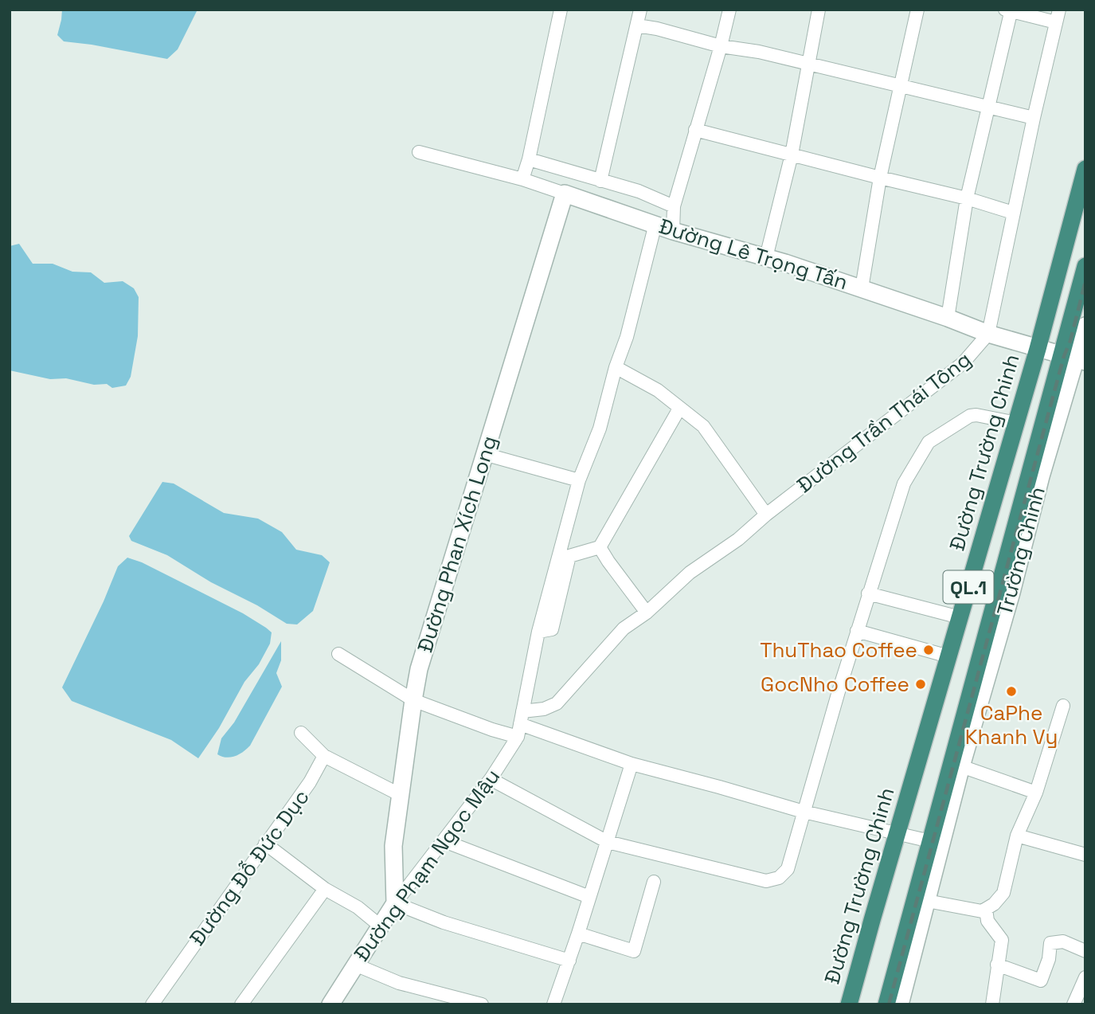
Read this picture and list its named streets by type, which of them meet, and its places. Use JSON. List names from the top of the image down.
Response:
{
  "streets": {
    "highway": ["Đường Trường Chinh", "QL.1"],
    "street": [
      "Đường Lê Trọng Tấn",
      "Đường Trần Thái Tông",
      "Đường Phan Xích Long",
      "Trường Chinh",
      "Đường Phạm Ngọc Mậu",
      "Đường Đỗ Đức Dục"
    ]
  },
  "crossings": [
    ["Đường Lê Trọng Tấn", "Đường Trần Thái Tông"],
    ["Đường Lê Trọng Tấn", "Đường Trường Chinh"],
    ["Đường Lê Trọng Tấn", "Đường Phan Xích Long"],
    ["Đường Lê Trọng Tấn", "Trường Chinh"],
    ["Đường Lê Trọng Tấn", "QL.1"],
    ["Đường Trần Thái Tông", "Đường Phạm Ngọc Mậu"],
    ["Đường Phan Xích Long", "Đường Phạm Ngọc Mậu"],
    ["Trường Chinh", "QL.1"]
  ],
  "places": ["ThuThao Coffee", "GocNho Coffee", "CaPhe Khanh Vy"]
}
